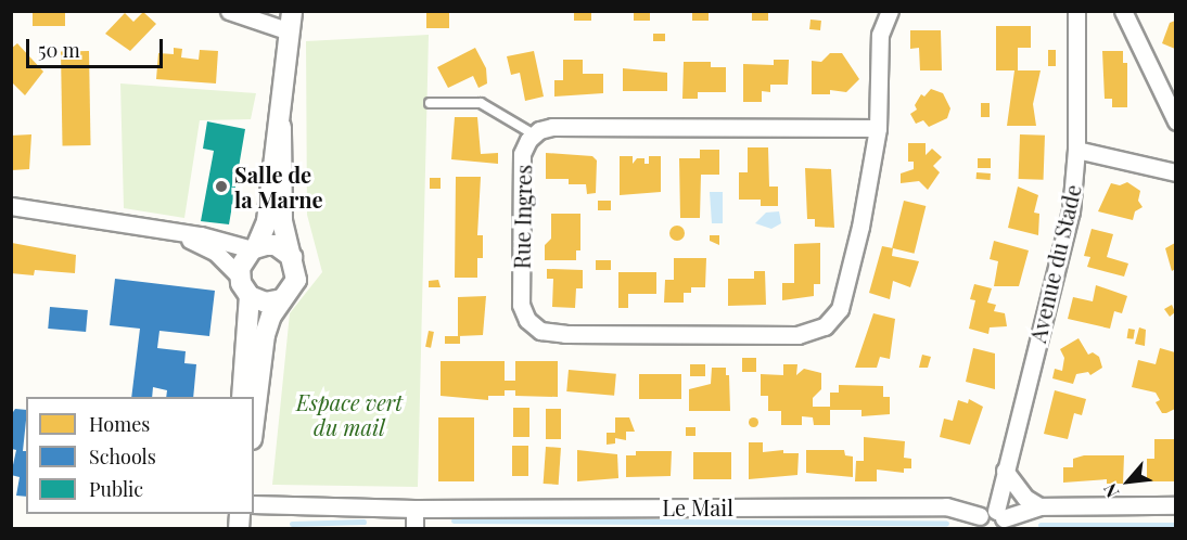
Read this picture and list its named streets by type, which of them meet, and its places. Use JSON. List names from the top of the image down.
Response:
{
  "streets": {
    "street": ["Rue Ingres", "Avenue du Stade", "Le Mail"]
  },
  "parks": ["Espace vert du mail"],
  "places": ["Salle de la Marne"],
  "legend": ["Homes", "Schools", "Public"],
  "scale_bar": "50 m",
  "north": "bottom left"
}
